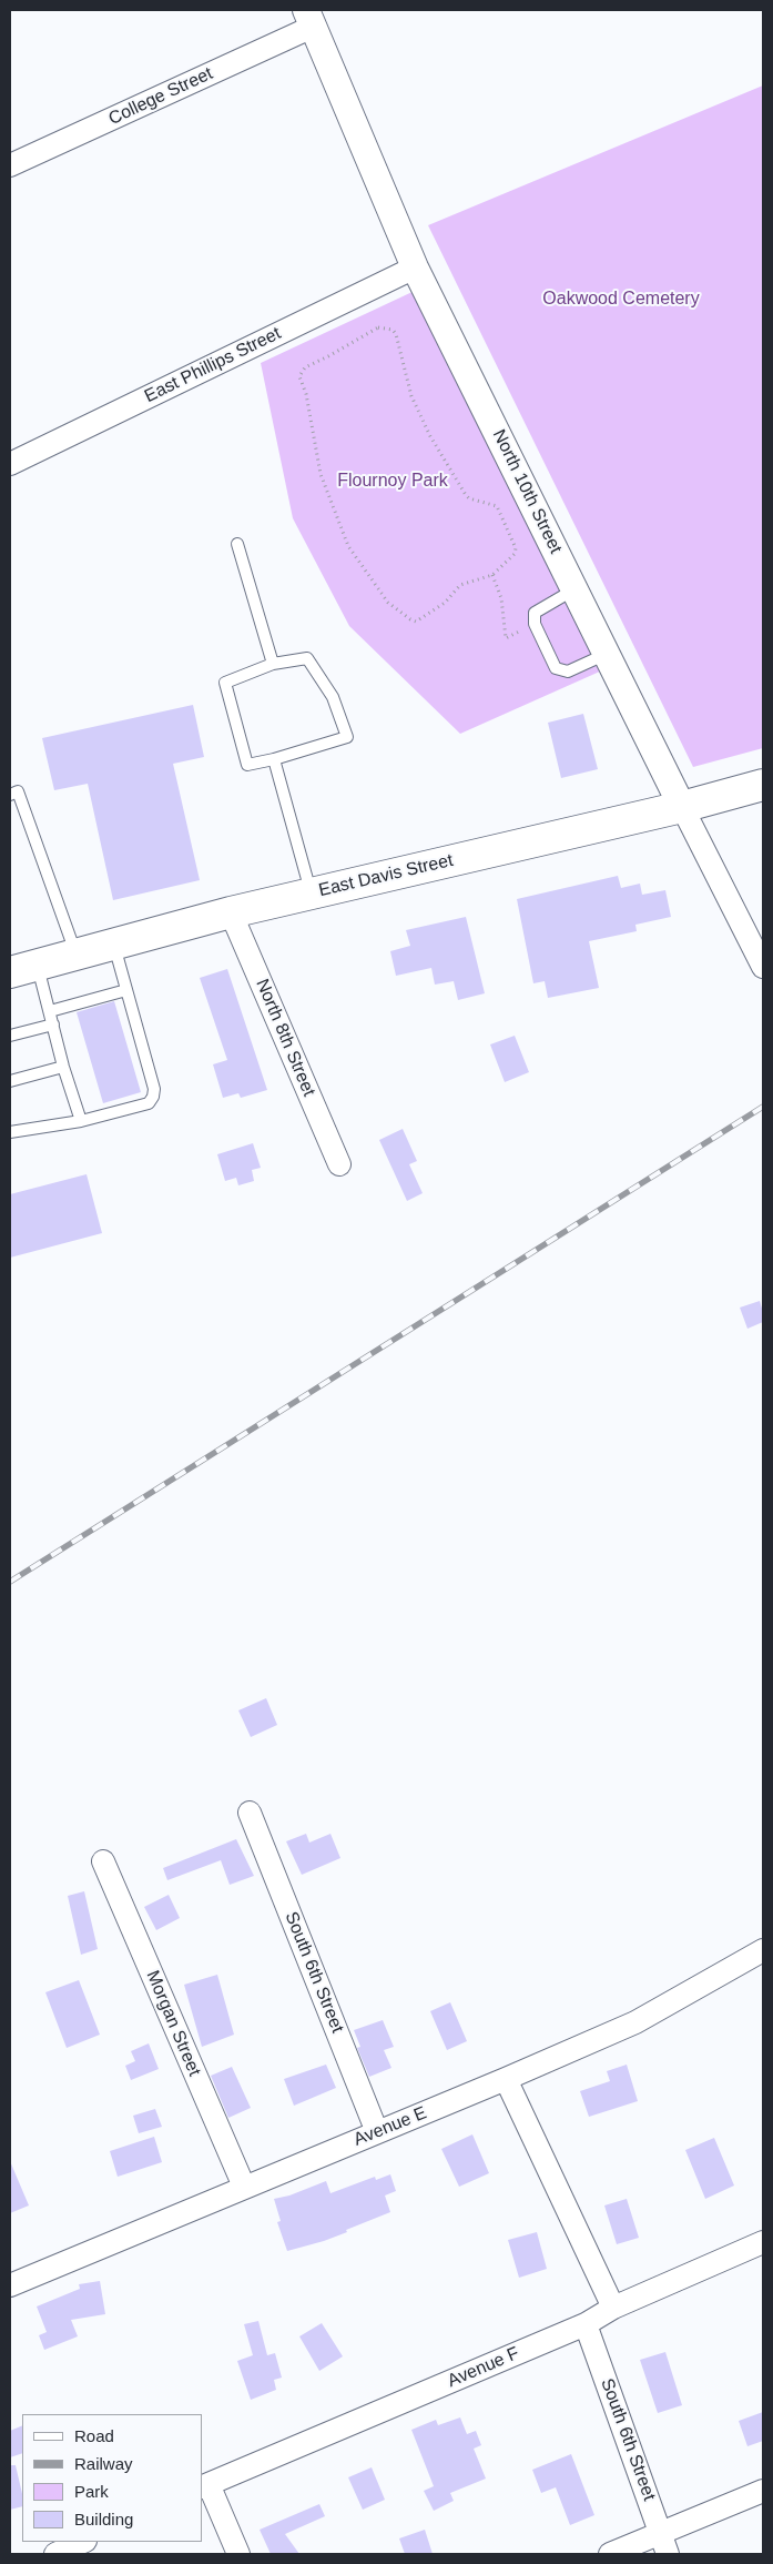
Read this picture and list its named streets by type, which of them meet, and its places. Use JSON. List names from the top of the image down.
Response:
{
  "streets": {
    "main road": ["East Davis Street"],
    "street": [
      "College Street",
      "East Phillips Street",
      "North 10th Street",
      "North 8th Street",
      "South 6th Street",
      "Morgan Street",
      "Avenue E",
      "Avenue F"
    ]
  },
  "crossings": [
    ["College Street", "North 10th Street"],
    ["East Phillips Street", "North 10th Street"],
    ["North 10th Street", "East Davis Street"],
    ["East Davis Street", "North 8th Street"],
    ["South 6th Street", "Avenue E"],
    ["South 6th Street", "Avenue F"],
    ["Morgan Street", "Avenue E"]
  ],
  "parks": ["Oakwood Cemetery", "Flournoy Park"],
  "legend": [
    "Road",
    "Railway",
    "Park",
    "Building"
  ]
}
